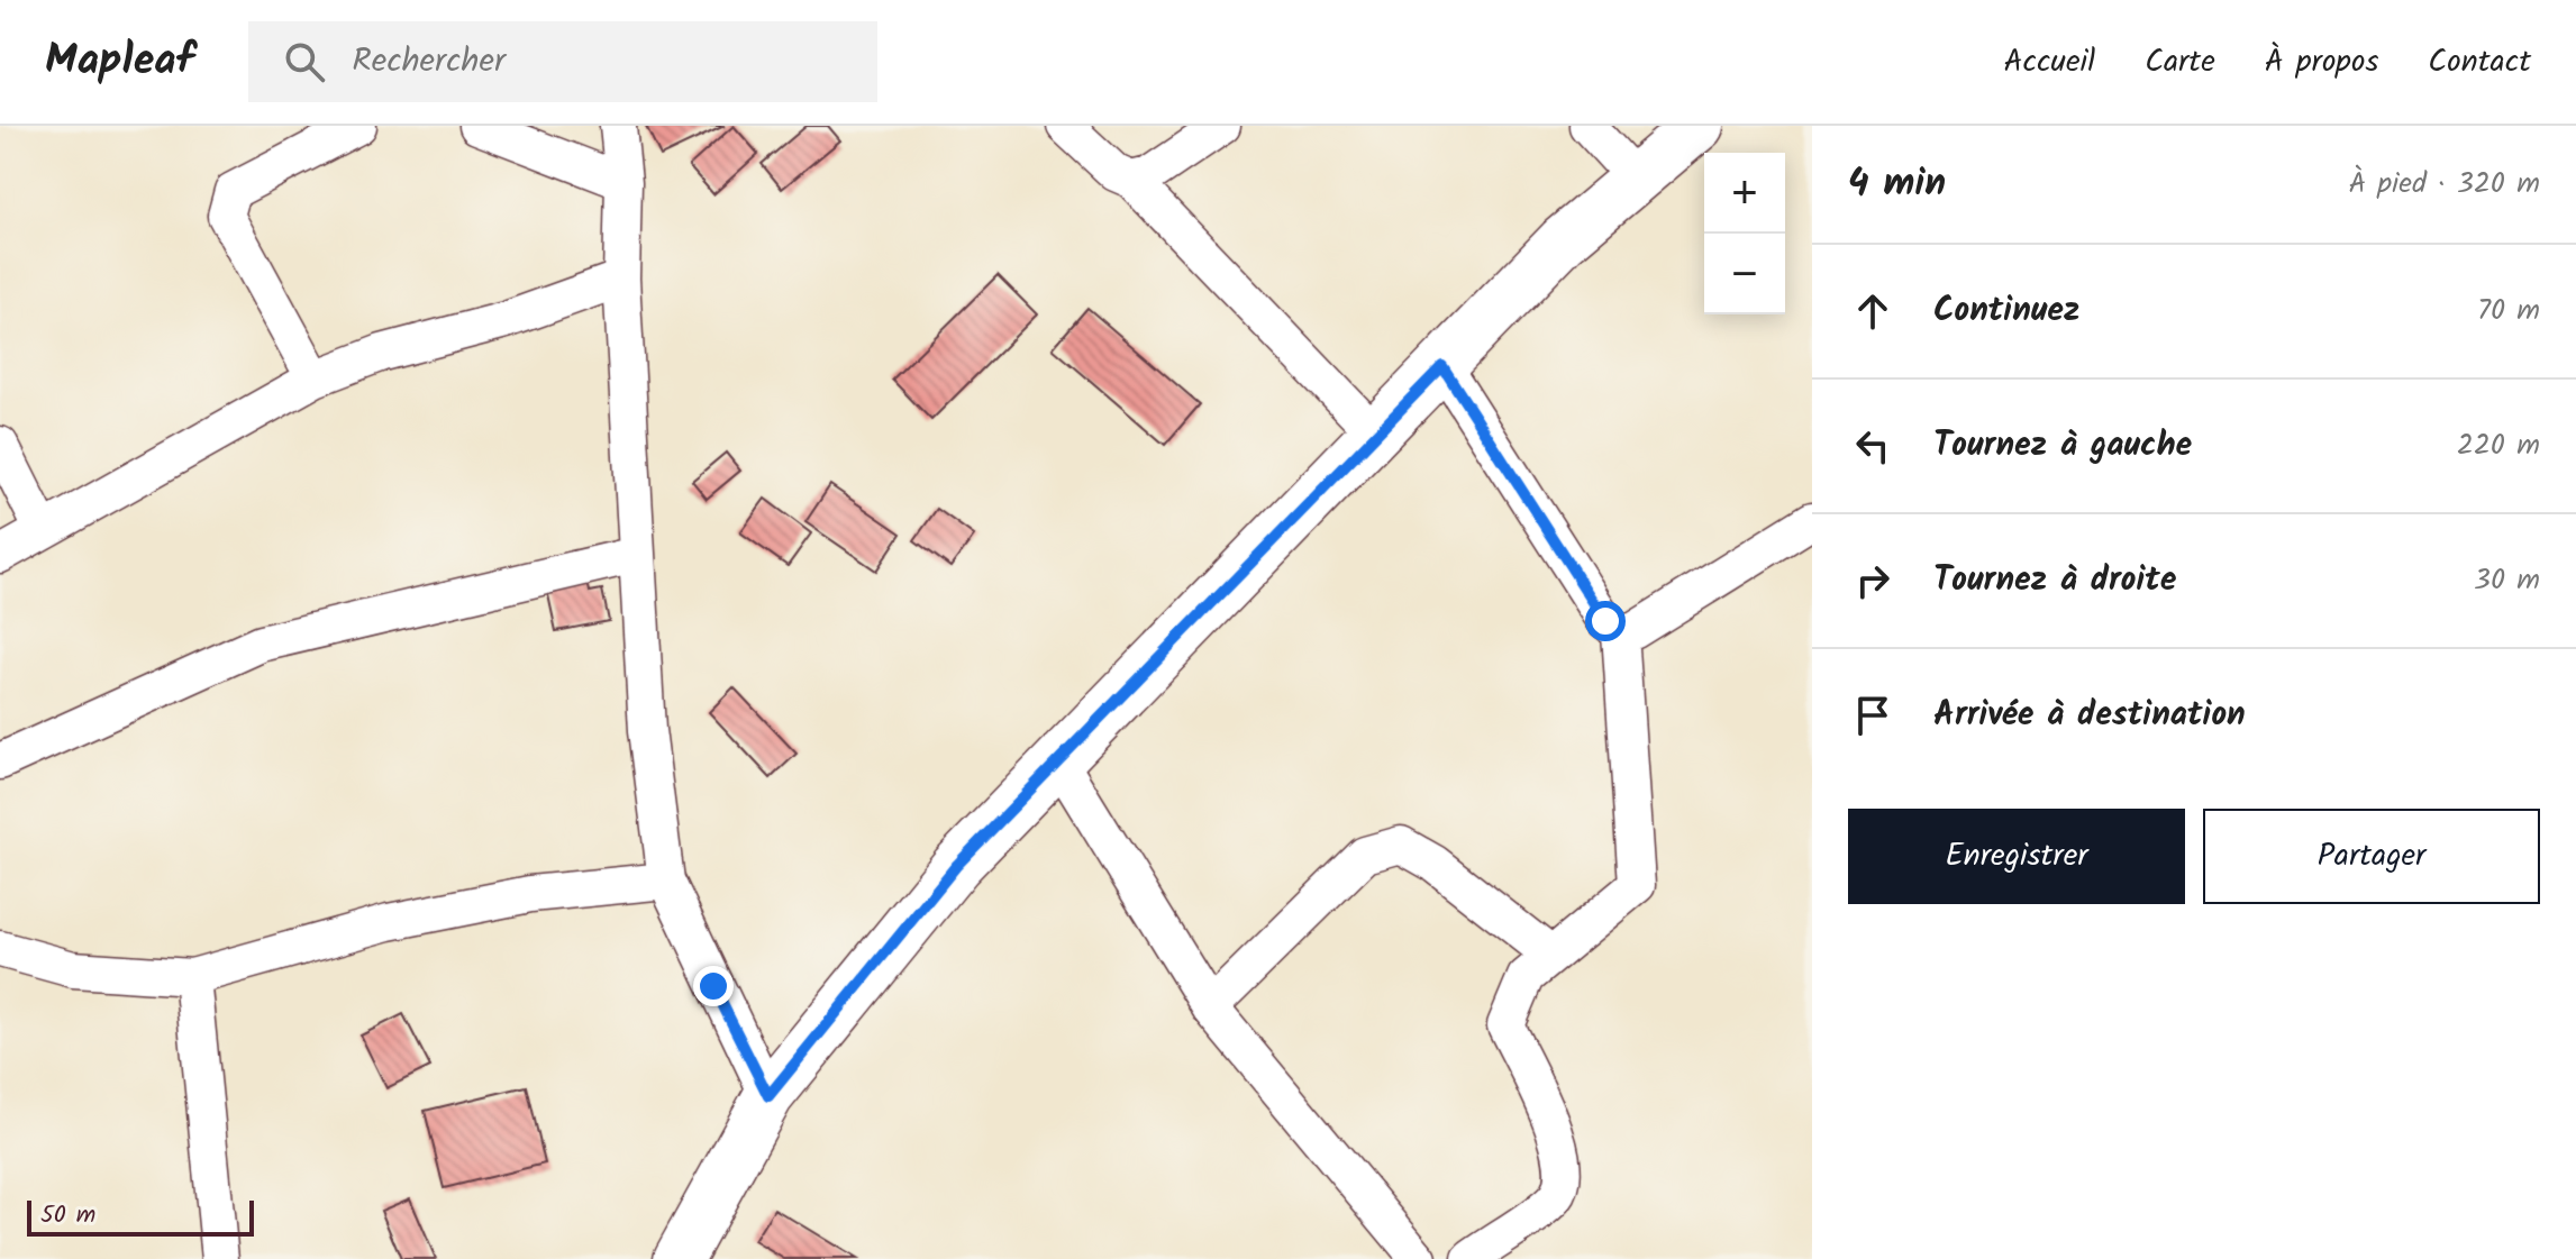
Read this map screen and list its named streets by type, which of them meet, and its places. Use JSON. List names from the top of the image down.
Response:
{
  "scale_bar": "50 m",
  "page": {
    "header": "Mapleaf",
    "search": "Rechercher",
    "nav": [
      "Accueil",
      "Carte",
      "À propos",
      "Contact"
    ],
    "heading": ["4 min", "À pied · 320 m"],
    "map_buttons": ["+", "−"],
    "list": [
      ["Continuez", "70 m"],
      ["Tournez à gauche", "220 m"],
      ["Tournez à droite", "30 m"],
      "Arrivée à destination"
    ],
    "buttons": ["Enregistrer", "Partager"],
    "scale": "50 m"
  }
}
